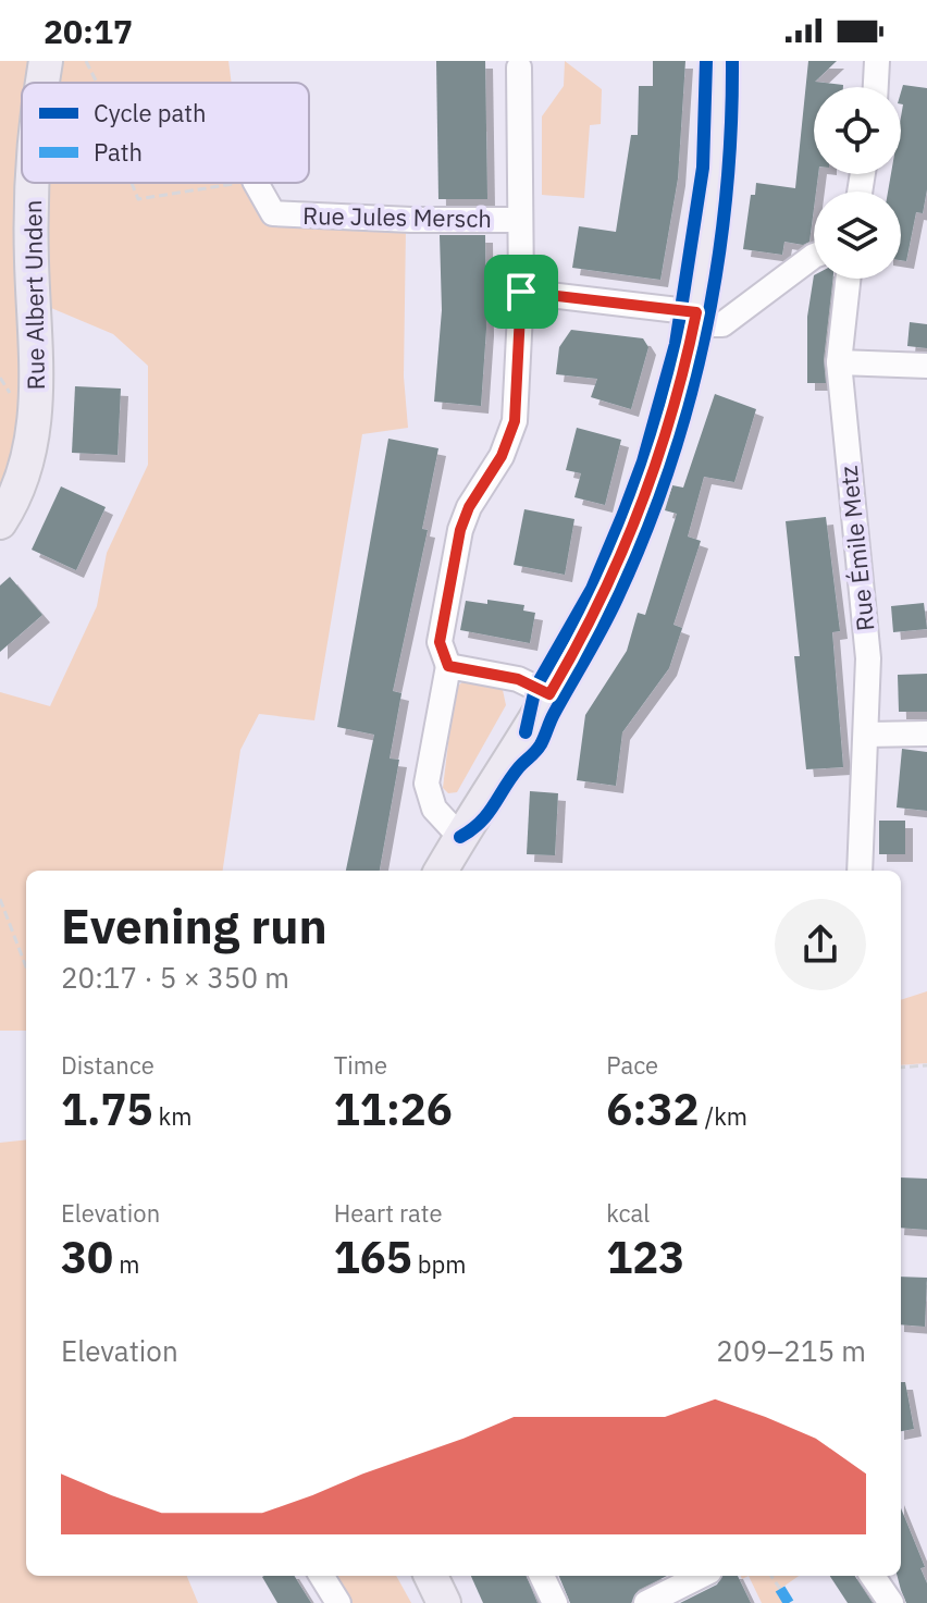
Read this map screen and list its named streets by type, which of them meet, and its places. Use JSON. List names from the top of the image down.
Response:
{
  "streets": {
    "main road": ["Rue Albert Unden"],
    "street": ["Rue Jules Mersch", "Rue Émile Metz"]
  },
  "legend": ["Cycle path", "Path"],
  "page": {
    "status": "20:17",
    "heading": ["Evening run", "20:17 · 5 × 350 m"],
    "stats": [
      ["Distance", "1.75 km"],
      ["Time", "11:26"],
      ["Pace", "6:32 /km"],
      ["Elevation", "30 m"],
      ["Heart rate", "165 bpm"],
      ["kcal", "123"]
    ],
    "chart": ["Elevation", "209–215 m"]
  }
}
